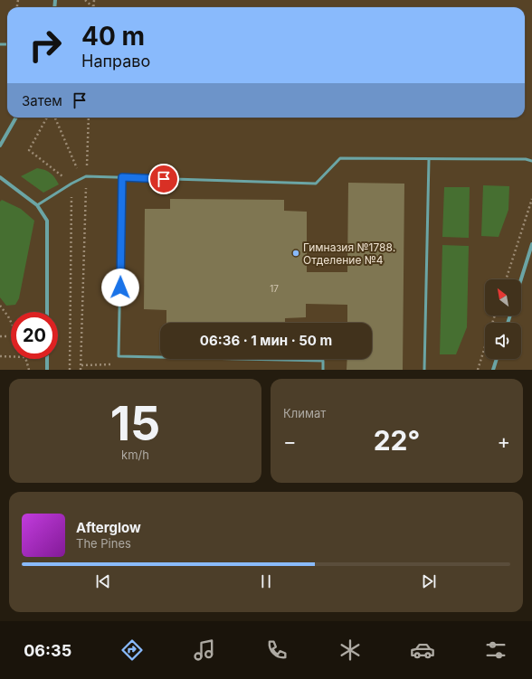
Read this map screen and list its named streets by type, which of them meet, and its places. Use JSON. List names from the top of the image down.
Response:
{
  "places": ["Гимназия №1788. Отделение №4"],
  "house_numbers": ["17"],
  "north": "top left",
  "page": {
    "turn": ["40 m", "Направо"],
    "then": "Затем",
    "limit": "20",
    "trip": "06:36 · 1 мин · 50 m",
    "tile": [
      ["15", "km/h"],
      "Климат"
    ],
    "heat": ["−", "22°", "+"],
    "song": ["Afterglow", "The Pines"],
    "tabs": "06:35"
  }
}
